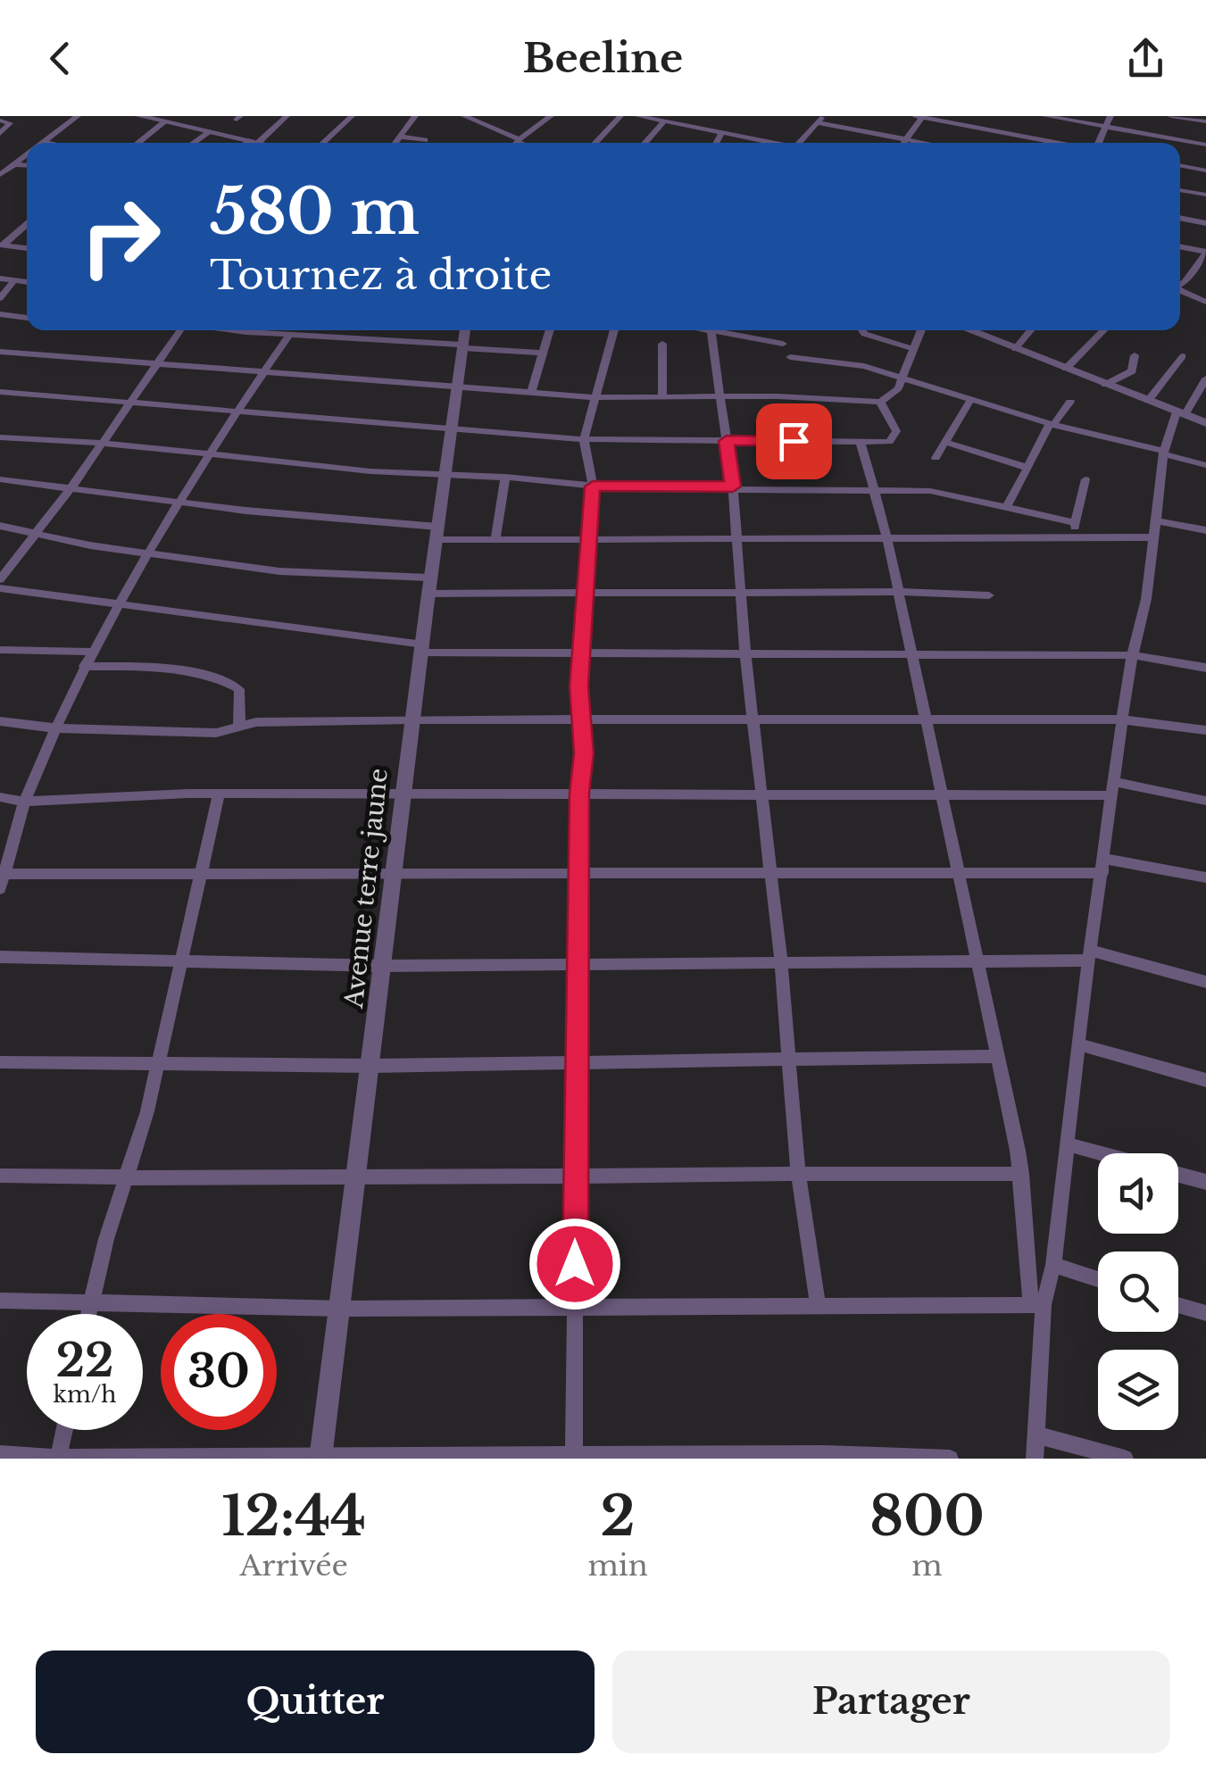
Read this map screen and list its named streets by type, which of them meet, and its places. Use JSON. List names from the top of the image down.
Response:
{
  "streets": {
    "street": ["Avenue terre jaune"]
  },
  "page": {
    "header": "Beeline",
    "turn": ["580 m", "Tournez à droite"],
    "speed": "22 km/h",
    "limit": "30",
    "eta": [
      "12:44",
      "Arrivée",
      "2",
      "min",
      "800",
      "m"
    ],
    "buttons": ["Quitter", "Partager"]
  }
}
